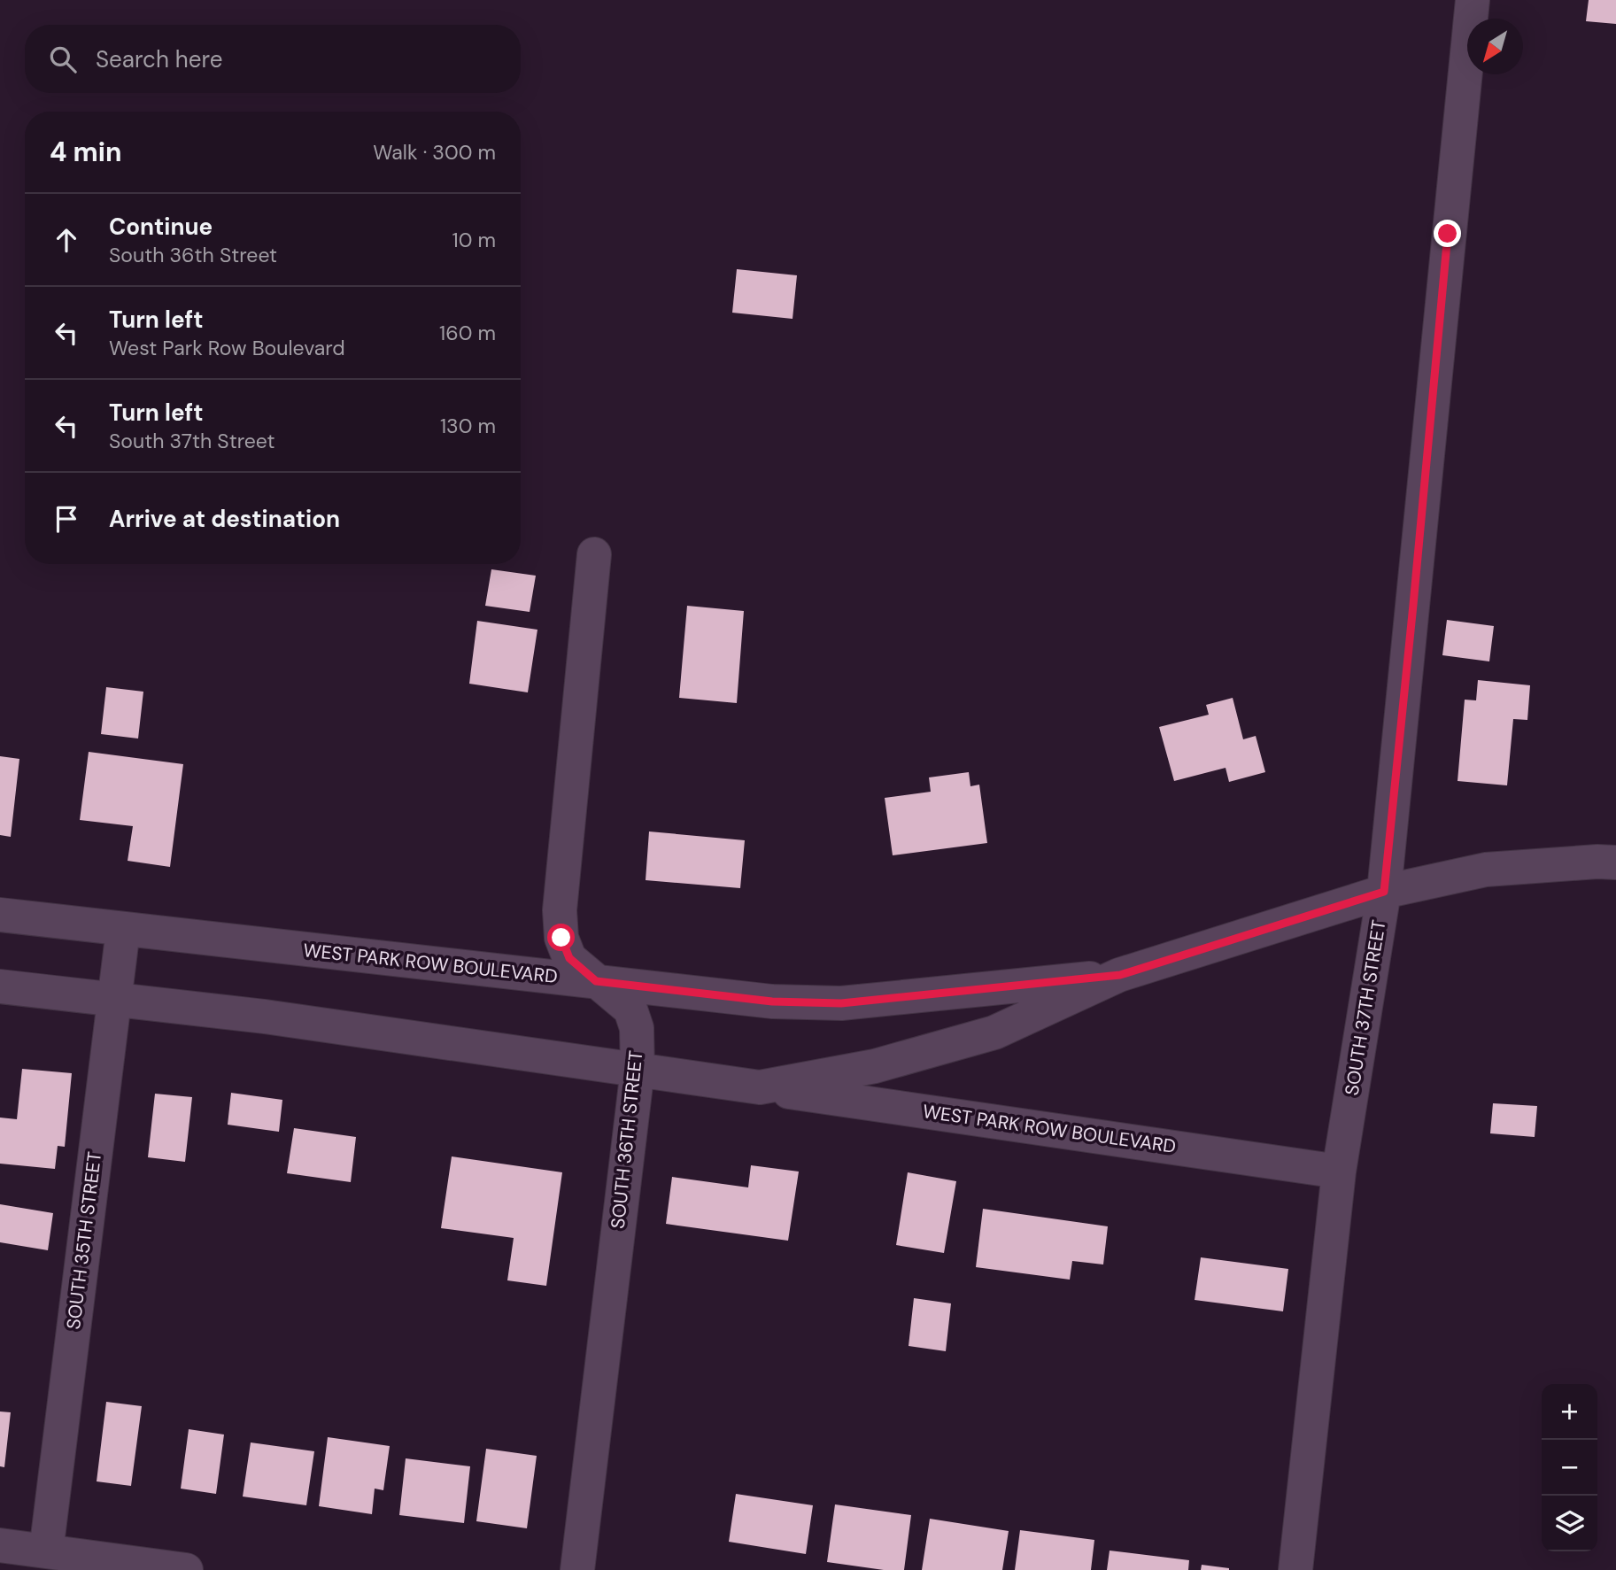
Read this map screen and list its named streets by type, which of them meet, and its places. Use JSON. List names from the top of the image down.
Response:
{
  "streets": {
    "street": [
      "WEST PARK ROW BOULEVARD",
      "SOUTH 37TH STREET",
      "SOUTH 36TH STREET",
      "SOUTH 35TH STREET"
    ]
  },
  "crossings": [
    ["WEST PARK ROW BOULEVARD", "SOUTH 37TH STREET"],
    ["WEST PARK ROW BOULEVARD", "SOUTH 36TH STREET"],
    ["WEST PARK ROW BOULEVARD", "SOUTH 35TH STREET"]
  ],
  "north": "bottom left",
  "page": {
    "search": "Search here",
    "heading": ["4 min", "Walk · 300 m"],
    "list": [
      ["Continue", "South 36th Street", "10 m"],
      ["Turn left", "West Park Row Boulevard", "160 m"],
      ["Turn left", "South 37th Street", "130 m"],
      "Arrive at destination"
    ],
    "map_buttons": ["+", "−"]
  }
}
